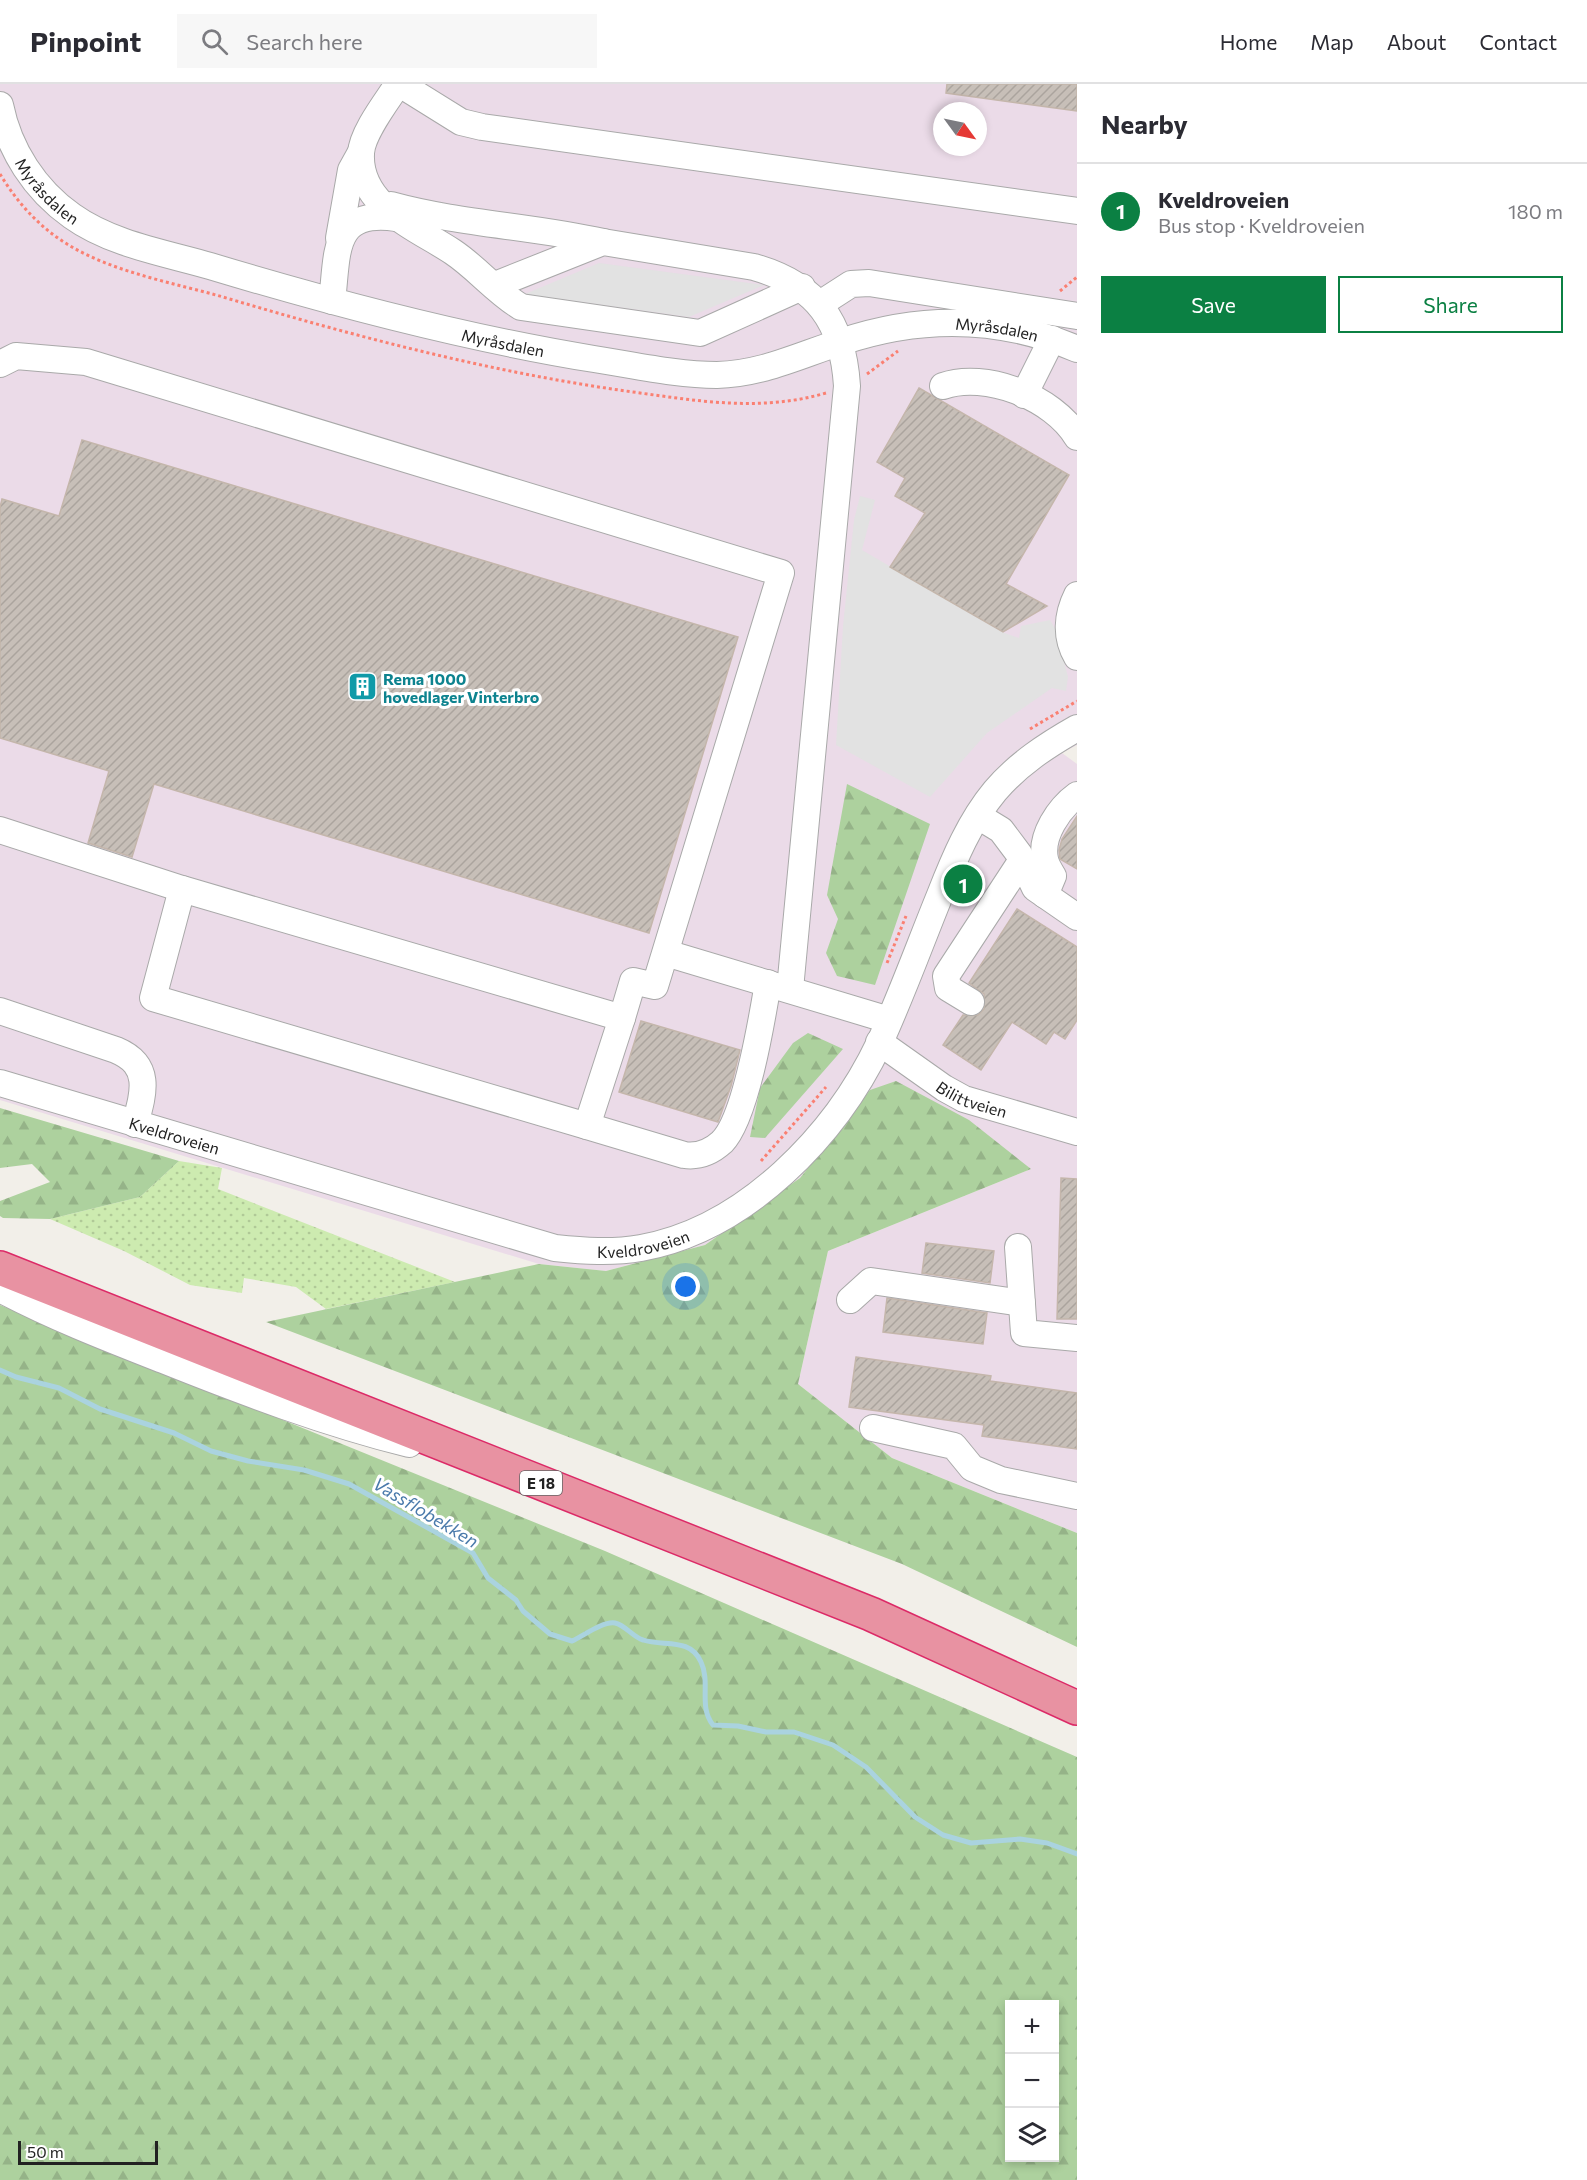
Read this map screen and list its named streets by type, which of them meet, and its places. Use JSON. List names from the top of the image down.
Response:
{
  "streets": {
    "highway": ["E 18"],
    "street": ["Myråsdalen", "Bilittveien", "Kveldroveien"]
  },
  "crossings": [
    ["Bilittveien", "Kveldroveien"]
  ],
  "water": ["Vassflobekken"],
  "places": {
    "building": ["Rema 1000 hovedlager Vinterbro"]
  },
  "scale_bar": "50 m",
  "north": "bottom right",
  "page": {
    "header": "Pinpoint",
    "search": "Search here",
    "nav": [
      "Home",
      "Map",
      "About",
      "Contact"
    ],
    "heading": "Nearby",
    "list": [
      {
        "mark": "1",
        "name": "Kveldroveien",
        "note": "Bus stop · Kveldroveien",
        "value": "180 m"
      }
    ],
    "buttons": ["Save", "Share"],
    "pins": "1",
    "map_buttons": ["+", "−"],
    "scale": "50 m"
  }
}
